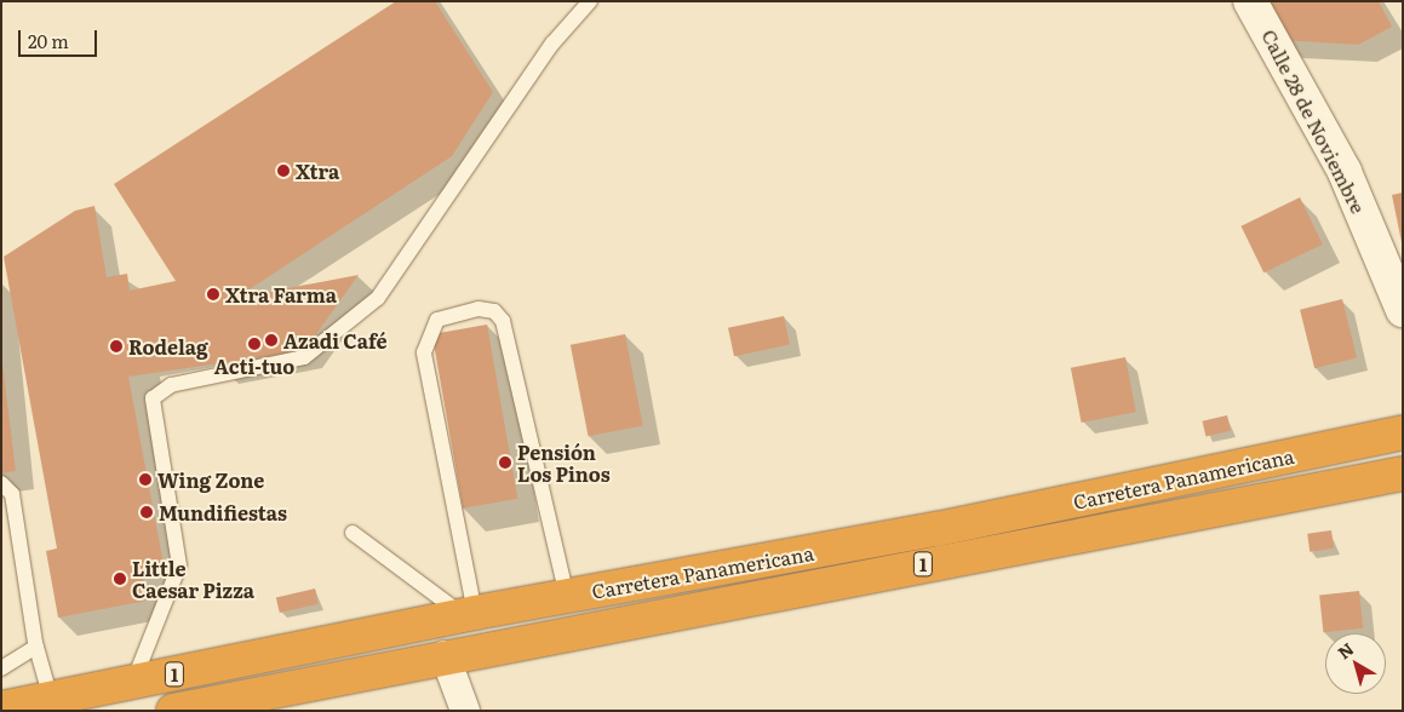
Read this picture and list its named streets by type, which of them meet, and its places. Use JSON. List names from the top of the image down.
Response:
{
  "streets": {
    "highway": ["Carretera Panamericana", "1"],
    "street": ["Calle 28 de Noviembre"]
  },
  "places": [
    "Xtra",
    "Xtra Farma",
    "Azadi Café",
    "Acti-tuo",
    "Rodelag",
    "Pensión Los Pinos",
    "Wing Zone",
    "Mundifiestas",
    "Little Caesar Pizza"
  ],
  "scale_bar": "20 m",
  "north": "top left"
}
